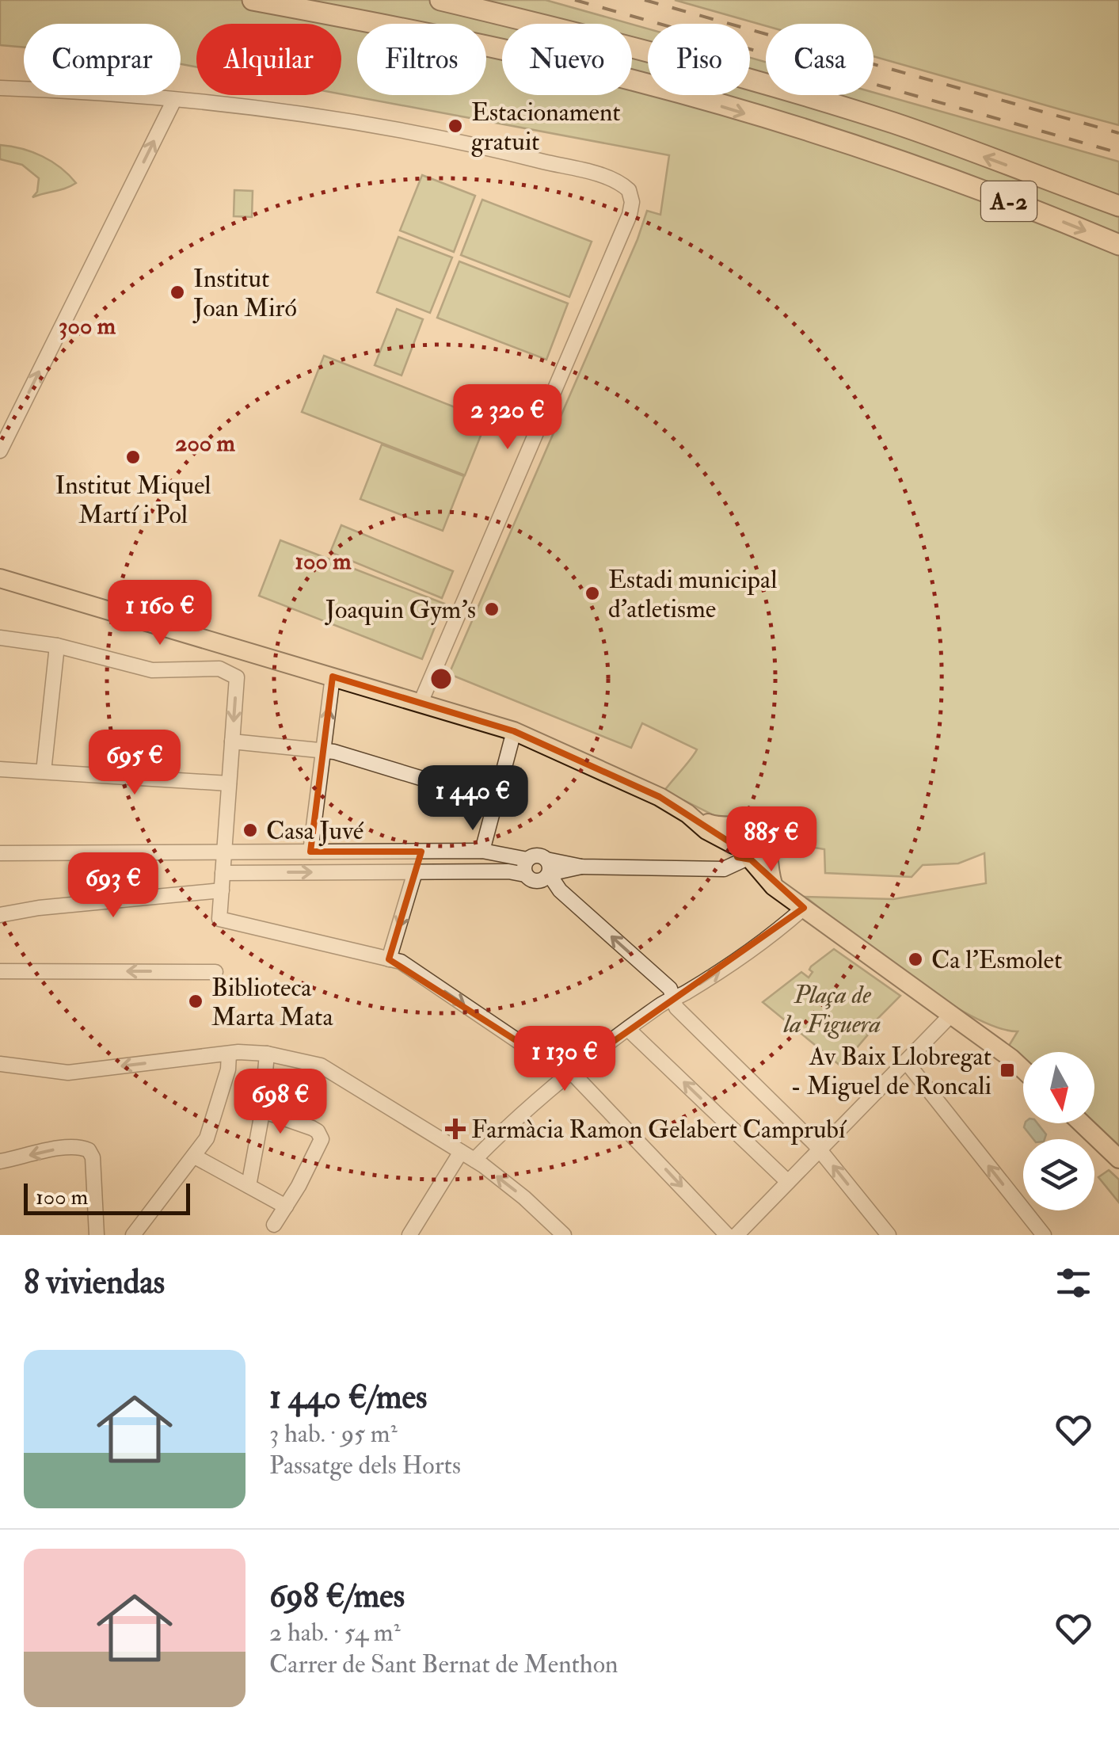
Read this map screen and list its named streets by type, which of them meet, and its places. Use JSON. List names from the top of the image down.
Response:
{
  "streets": {
    "highway": ["A-2"]
  },
  "parks": ["Plaça de la Figuera"],
  "places": {
    "other": [
      "Estacionament gratuit",
      "Institut Joan Miró",
      "Institut Miquel Martí i Pol",
      "Estadi municipal d'atletisme",
      "Joaquin Gym's",
      "Casa Juvé",
      "Ca l'Esmolet",
      "Biblioteca Marta Mata"
    ],
    "transit": ["Av Baix Llobregat - Miguel de Roncali"],
    "health": ["Farmàcia Ramon Gelabert Camprubí"]
  },
  "scale_bar": "100 m",
  "north": "bottom",
  "page": {
    "chip": [
      "Comprar",
      "Alquilar",
      "Filtros",
      "Nuevo",
      "Piso",
      "Casa"
    ],
    "price": [
      "2 320 €",
      "1 160 €",
      "695 €",
      "1 440 €",
      "885 €",
      "693 €",
      "1 130 €",
      "698 €"
    ],
    "scale": "100 m",
    "heading": "8 viviendas",
    "list": [
      {
        "name": "1 440 €/mes",
        "note": "3 hab. · 95 m² · Passatge dels Horts"
      },
      {
        "name": "698 €/mes",
        "note": "2 hab. · 54 m² · Carrer de Sant Bernat de Menthon"
      }
    ]
  },
  "rings": ["300 m", "200 m", "100 m"]
}
